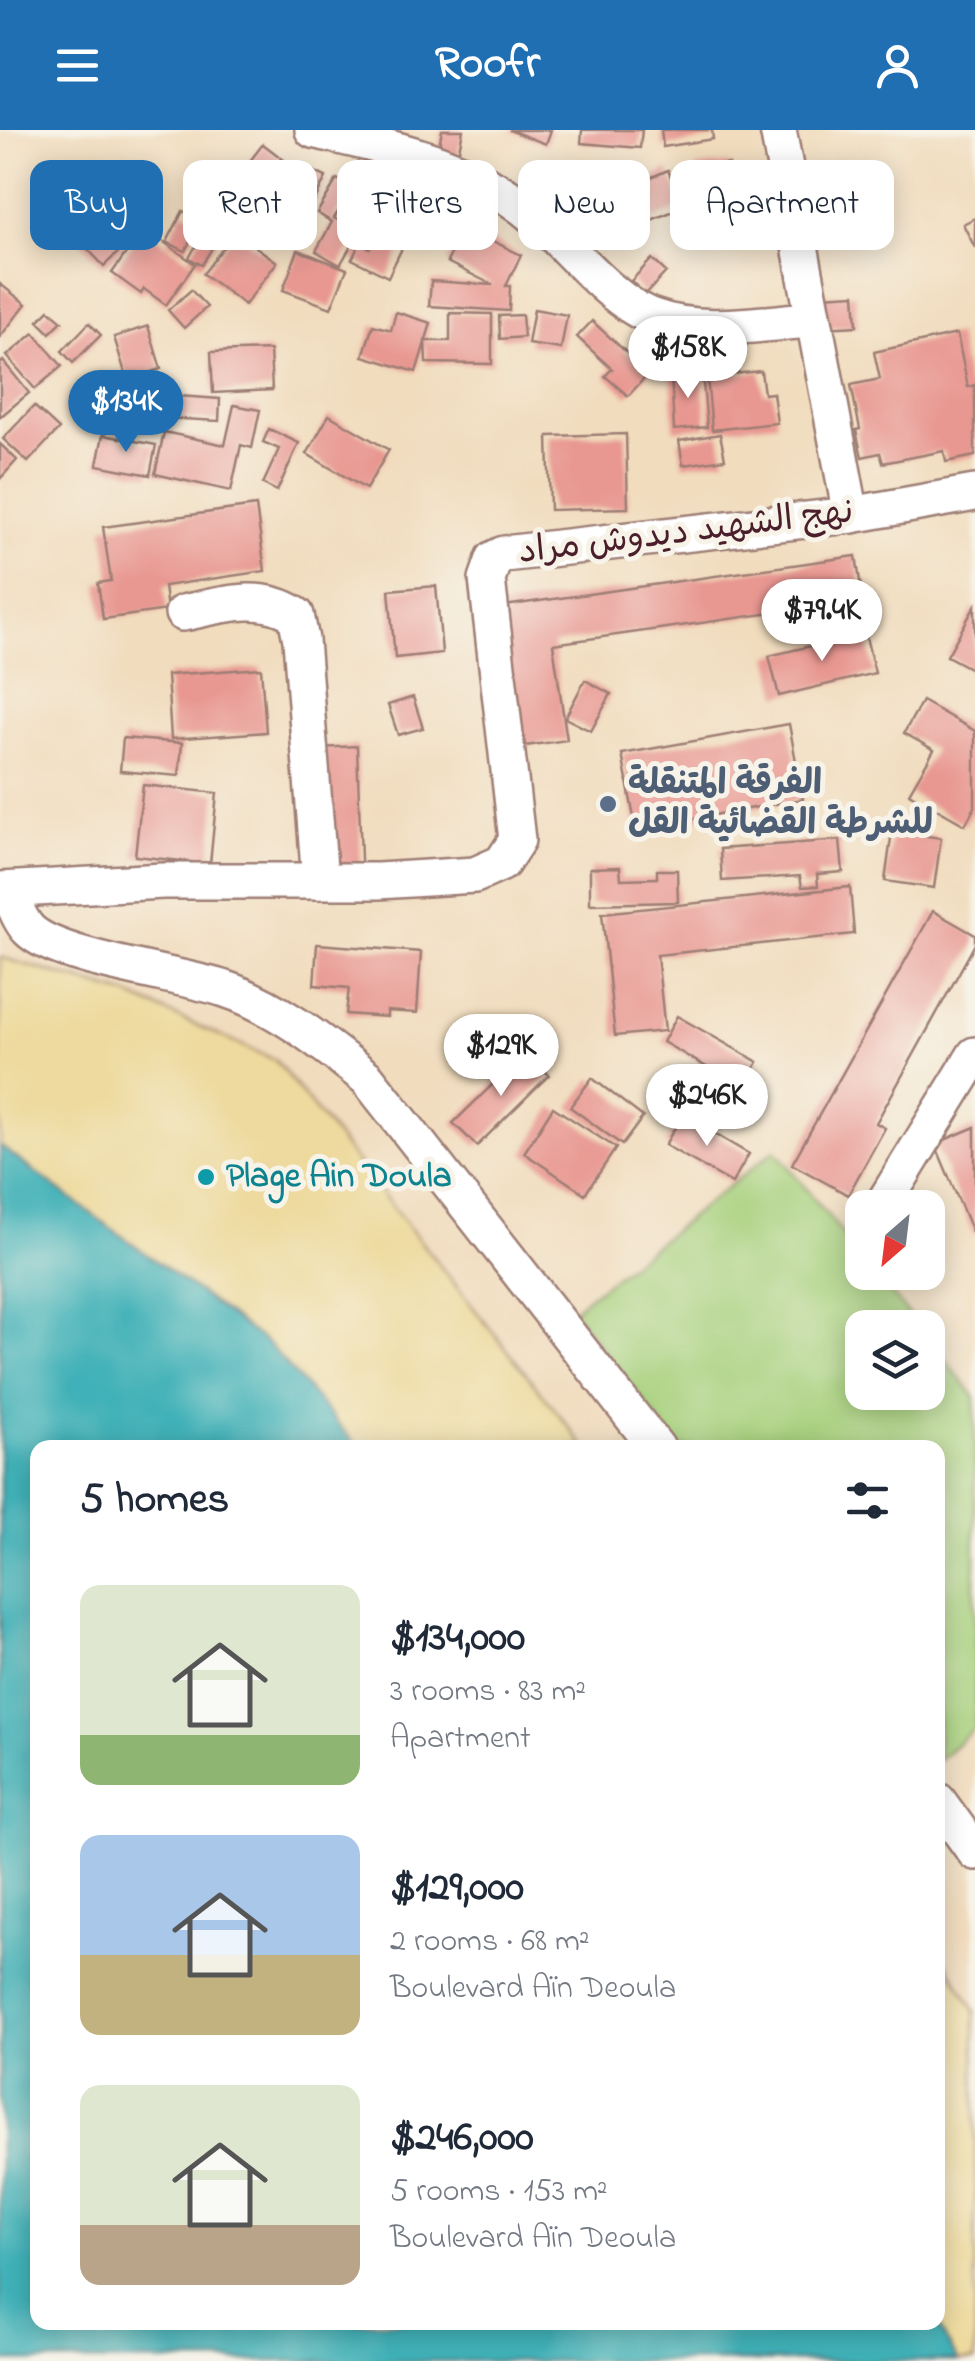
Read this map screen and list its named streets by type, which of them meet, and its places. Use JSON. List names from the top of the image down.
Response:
{
  "streets": {
    "street": ["نهج الشهيد ديدوش مراد"]
  },
  "places": ["الفرقة المتنقلة للشرطة القضائية القل", "Plage Ain Doula"],
  "north": "bottom left",
  "page": {
    "header": "Roofr",
    "chip": [
      "Buy",
      "Rent",
      "Filters",
      "New",
      "Apartment"
    ],
    "price": [
      "$158K",
      "$134K",
      "$79.4K",
      "$129K",
      "$246K"
    ],
    "heading": "5 homes",
    "list": [
      {
        "name": "$134,000",
        "note": "3 rooms · 83 m² · Apartment"
      },
      {
        "name": "$129,000",
        "note": "2 rooms · 68 m² · Boulevard Aïn Deoula"
      },
      {
        "name": "$246,000",
        "note": "5 rooms · 153 m² · Boulevard Aïn Deoula"
      }
    ]
  }
}
